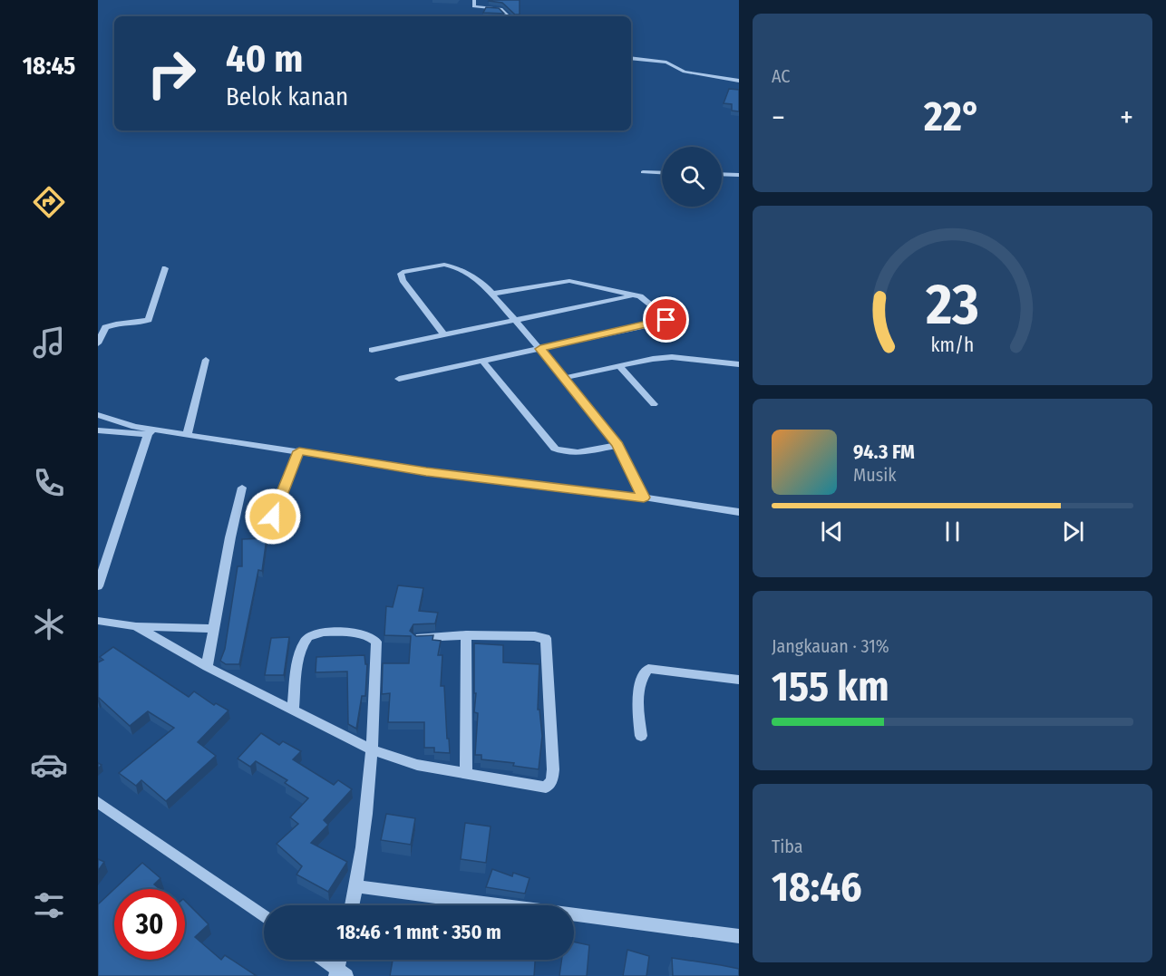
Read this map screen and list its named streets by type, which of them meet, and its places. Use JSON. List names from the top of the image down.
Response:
{
  "page": {
    "tabs": "18:45",
    "tile": [
      "AC",
      ["Jangkauan · 31%", "155 km"],
      ["Tiba", "18:46"]
    ],
    "turn": ["40 m", "Belok kanan"],
    "heat": ["−", "22°", "+"],
    "song": ["94.3 FM", "Musik"],
    "limit": "30",
    "trip": "18:46 · 1 mnt · 350 m",
    "gauge": ["23", "km/h"]
  }
}
